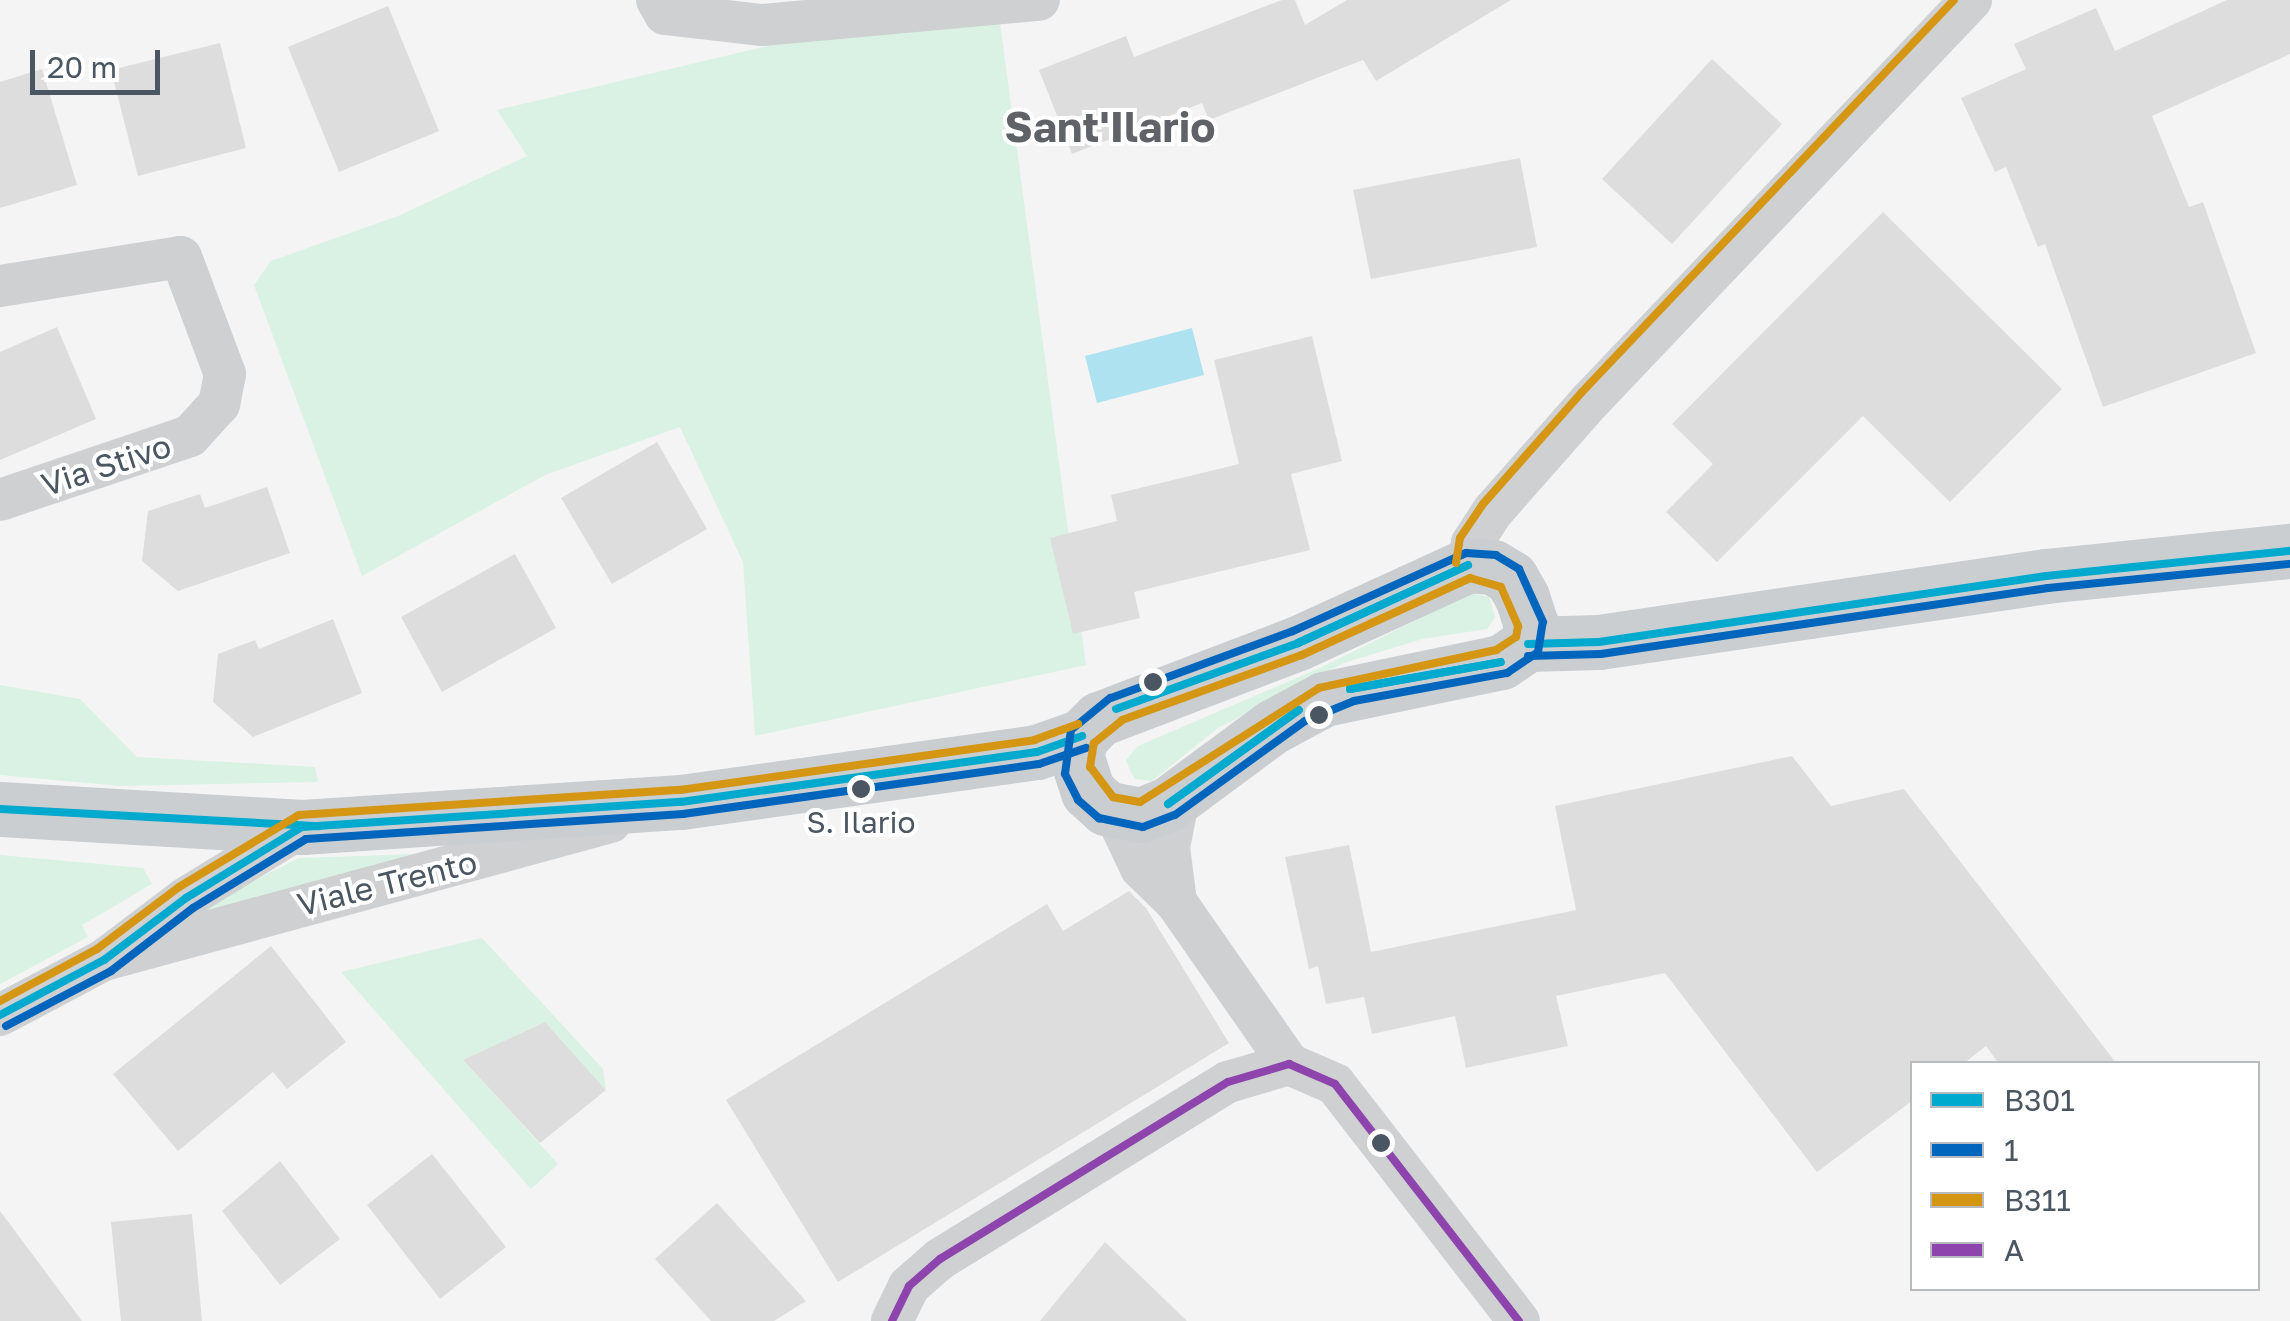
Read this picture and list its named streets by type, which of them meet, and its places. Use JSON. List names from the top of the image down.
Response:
{
  "streets": {
    "main road": ["Viale Trento"],
    "street": ["Via Stivo"]
  },
  "districts": ["Sant'Ilario"],
  "places": ["S. Ilario"],
  "lines": [
    "transit line B311",
    "transit line B301",
    "transit line 1",
    "transit line A"
  ],
  "legend": [
    "B301",
    "1",
    "B311",
    "A"
  ],
  "scale_bar": "20 m"
}
